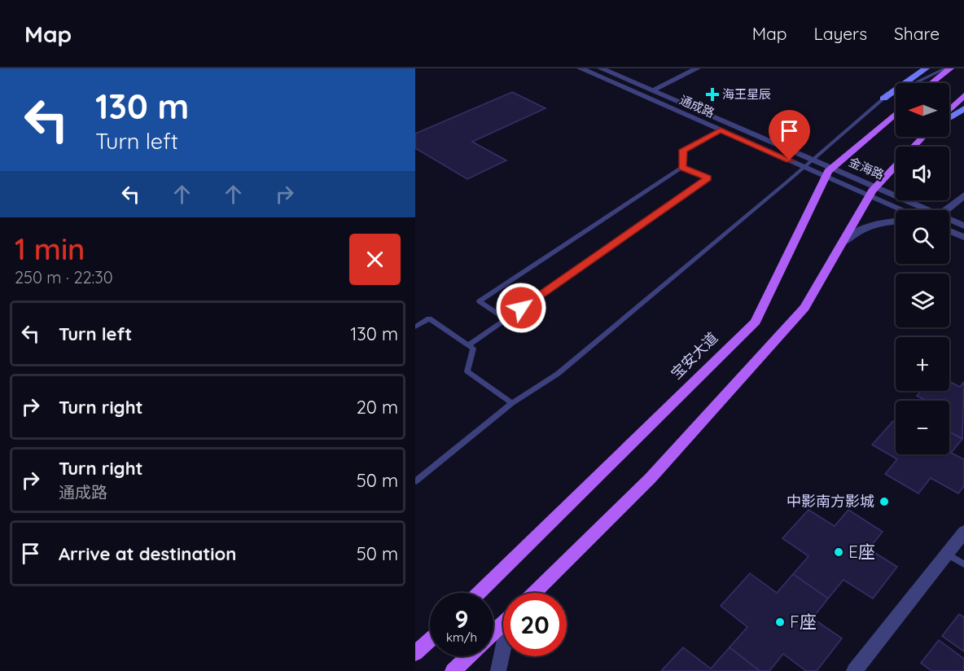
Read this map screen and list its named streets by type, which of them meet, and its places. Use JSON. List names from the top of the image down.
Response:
{
  "streets": {
    "main road": ["宝安大道"],
    "street": ["通成路", "金海路"]
  },
  "crossings": [
    ["通成路", "金海路"],
    ["金海路", "宝安大道"]
  ],
  "places": {
    "health": ["海王星辰"],
    "other": ["中影南方影城", "E座", "F座"]
  },
  "north": "left",
  "page": {
    "header": "Map",
    "nav": ["Map", "Layers", "Share"],
    "turn": ["130 m", "Turn left"],
    "map_buttons": ["+", "−"],
    "heading": ["1 min", "250 m · 22:30"],
    "list": [
      {
        "name": "Turn left",
        "value": "130 m"
      },
      {
        "name": "Turn right",
        "value": "20 m"
      },
      {
        "name": "Turn right",
        "note": "通成路",
        "value": "50 m"
      },
      {
        "name": "Arrive at destination",
        "value": "50 m"
      }
    ],
    "speed": "9 km/h",
    "limit": "20"
  }
}
